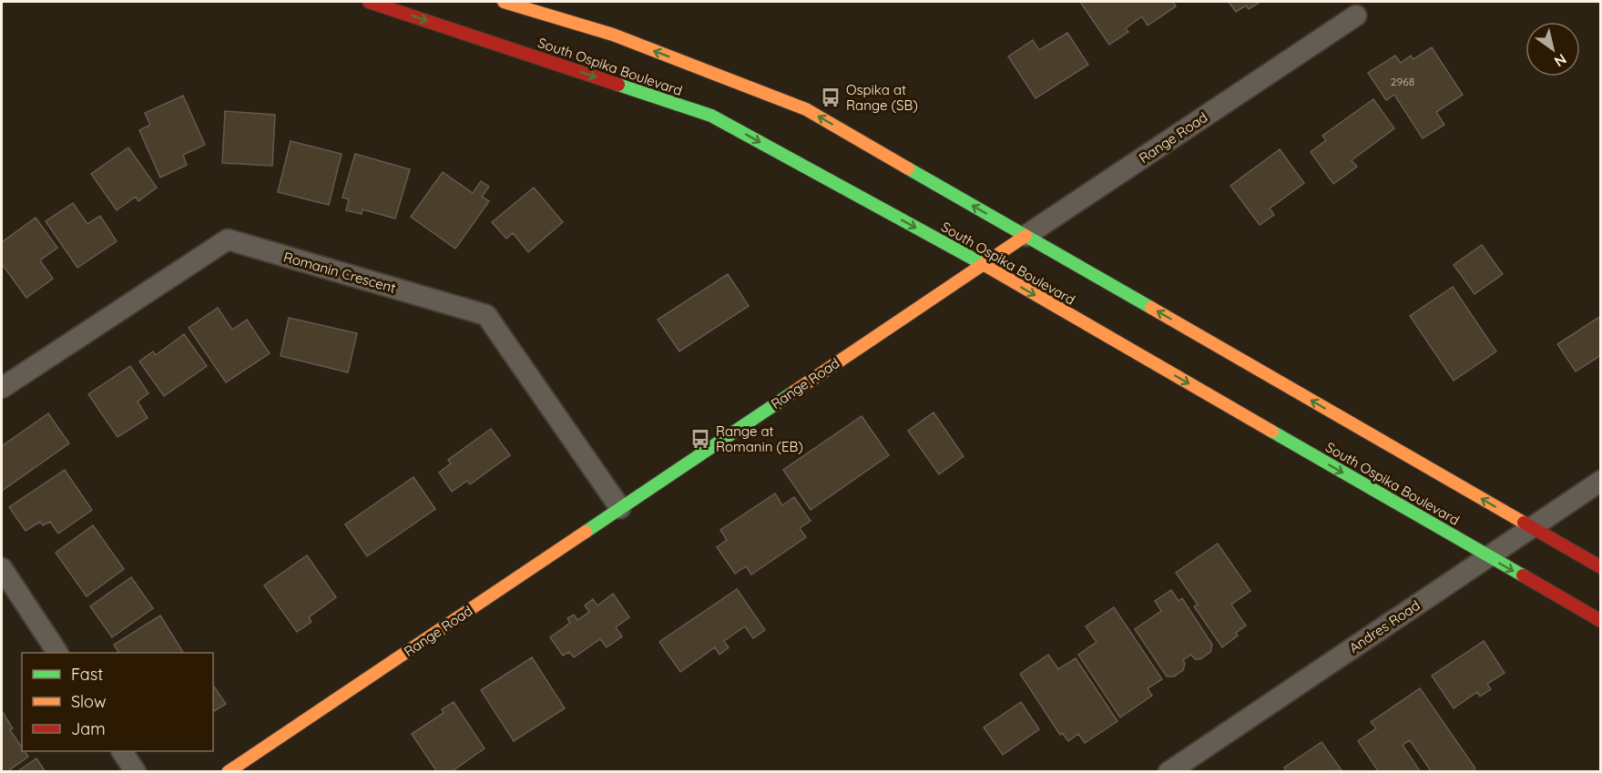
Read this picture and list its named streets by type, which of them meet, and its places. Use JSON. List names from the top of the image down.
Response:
{
  "streets": {
    "main road": ["South Ospika Boulevard", "Range Road"],
    "street": ["Romanin Crescent", "Andres Road"]
  },
  "crossings": [
    ["South Ospika Boulevard", "Range Road"],
    ["South Ospika Boulevard", "Andres Road"],
    ["Range Road", "Romanin Crescent"]
  ],
  "places": {
    "bus stop": ["Ospika at Range (SB)", "Range at Romanin (EB)"]
  },
  "house_numbers": ["2968"],
  "legend": ["Fast", "Slow", "Jam"],
  "north": "bottom right"
}
